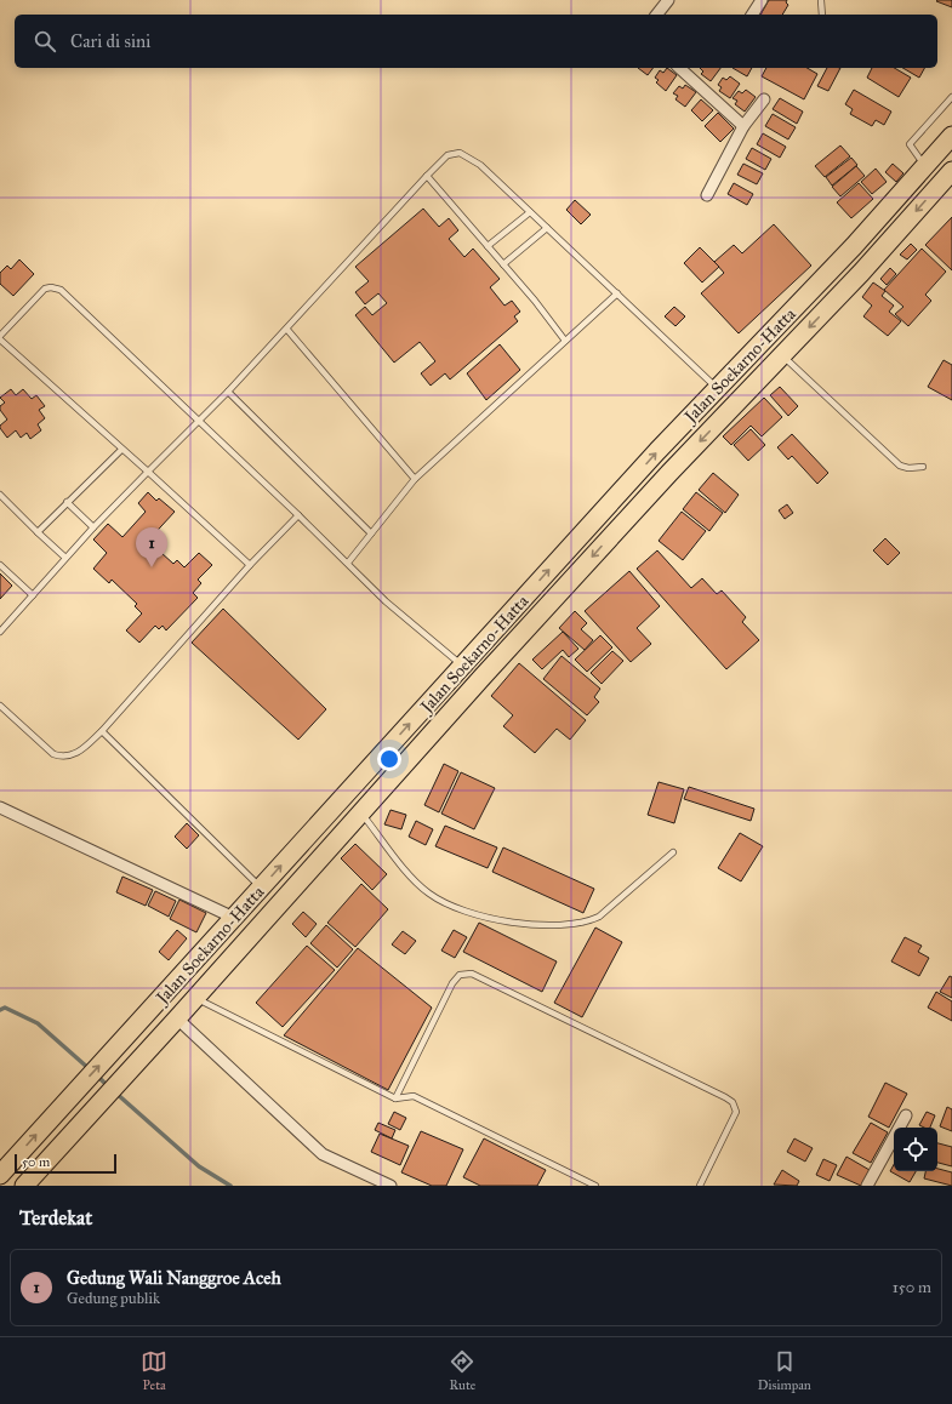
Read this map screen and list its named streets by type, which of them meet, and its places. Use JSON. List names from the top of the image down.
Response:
{
  "streets": {
    "highway": ["Jalan Soekarno-Hatta"]
  },
  "scale_bar": "50 m",
  "page": {
    "search": "Cari di sini",
    "pins": "1",
    "scale": "50 m",
    "heading": "Terdekat",
    "list": [
      {
        "mark": "1",
        "name": "Gedung Wali Nanggroe Aceh",
        "note": "Gedung publik",
        "value": "150 m"
      }
    ],
    "nav": ["Peta", "Rute", "Disimpan"]
  }
}
